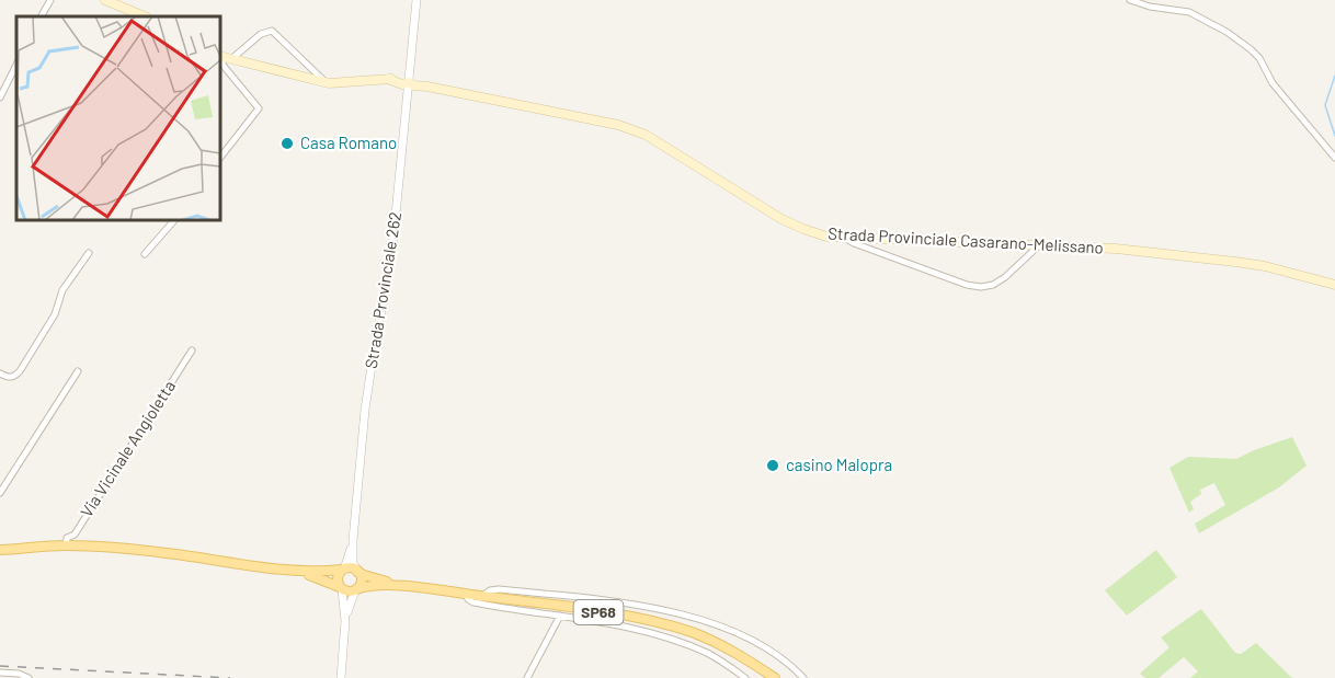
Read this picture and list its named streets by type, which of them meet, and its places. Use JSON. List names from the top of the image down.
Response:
{
  "streets": {
    "main road": ["Strada Provinciale Casarano-Melissano", "SP68"],
    "street": ["Strada Provinciale 262", "Via Vicinale Angioletta"]
  },
  "crossings": [
    ["Strada Provinciale Casarano-Melissano", "Strada Provinciale 262"],
    ["Via Vicinale Angioletta", "SP68"]
  ],
  "places": ["Casa Romano", "casino Malopra"]
}
